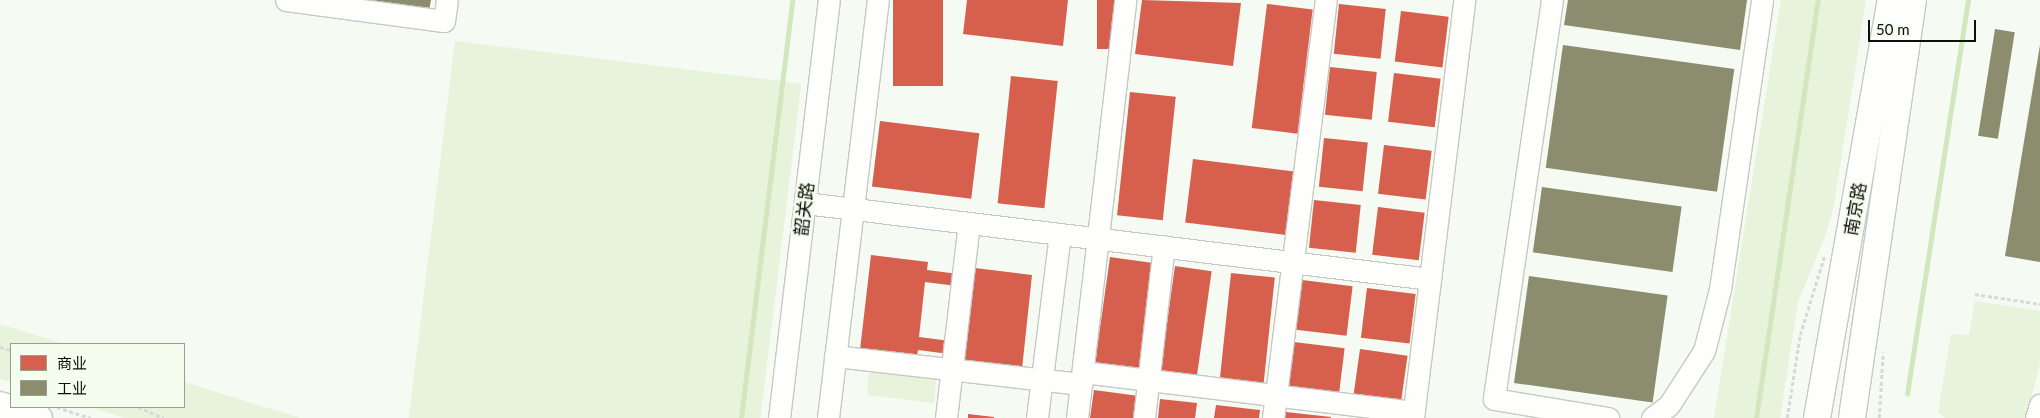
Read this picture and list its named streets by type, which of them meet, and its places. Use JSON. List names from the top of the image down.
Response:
{
  "streets": {
    "main road": ["南京路"],
    "street": ["韶关路"]
  },
  "legend": ["商业", "工业"],
  "scale_bar": "50 m"
}
